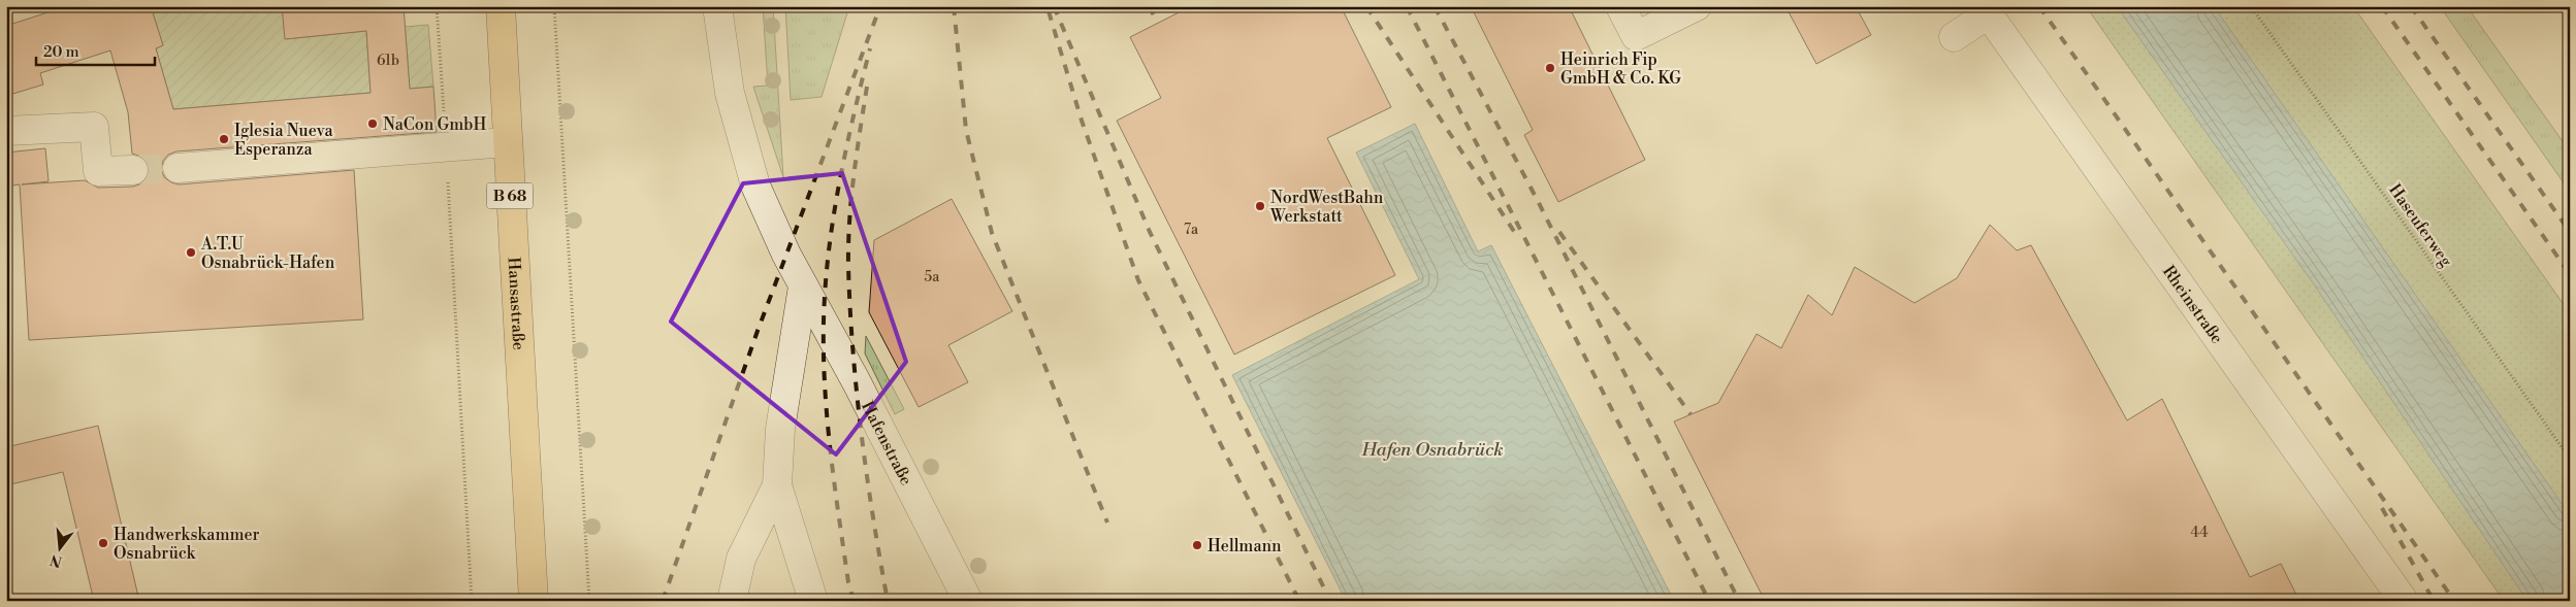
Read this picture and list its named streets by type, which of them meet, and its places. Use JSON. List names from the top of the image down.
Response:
{
  "streets": {
    "main road": ["B 68", "Hansastraße"],
    "street": ["Rheinstraße", "Hafenstraße"],
    "path": ["Haseuferweg"]
  },
  "water": ["Hafen Osnabrück"],
  "places": [
    "Heinrich Fip GmbH & Co. KG",
    "NaCon GmbH",
    "Iglesia Nueva Esperanza",
    "NordWestBahn Werkstatt",
    "A.T.U Osnabrück-Hafen",
    "Handwerkskammer Osnabrück",
    "Hellmann"
  ],
  "house_numbers": [
    "61b",
    "7a",
    "5a",
    "44"
  ],
  "scale_bar": "20 m",
  "north": "bottom"
}
